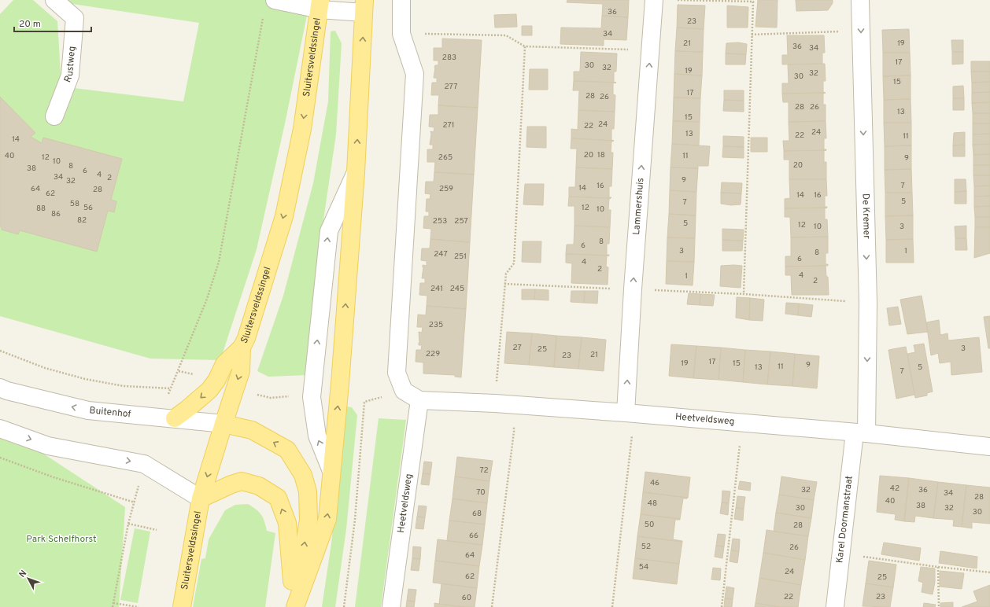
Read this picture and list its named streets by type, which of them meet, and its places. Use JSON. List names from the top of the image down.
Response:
{
  "streets": {
    "main road": ["Sluitersveldssingel"],
    "street": [
      "Rustweg",
      "Lammershuis",
      "De Kremer",
      "Buitenhof",
      "Heetveldsweg",
      "Karel Doormanstraat"
    ]
  },
  "crossings": [
    ["Sluitersveldssingel", "Buitenhof"],
    ["Lammershuis", "Heetveldsweg"],
    ["De Kremer", "Heetveldsweg"],
    ["De Kremer", "Karel Doormanstraat"],
    ["Heetveldsweg", "Karel Doormanstraat"]
  ],
  "one_way": ["Lammershuis", "De Kremer"],
  "parks": ["Park Schelfhorst"],
  "house_numbers": [
    "36",
    "23",
    "34",
    "21",
    "19",
    "36",
    "34",
    "283",
    "17",
    "30",
    "32",
    "19",
    "32",
    "30",
    "15",
    "277",
    "17",
    "28",
    "26",
    "28",
    "26",
    "13",
    "15",
    "24",
    "271",
    "22",
    "24",
    "13",
    "22",
    "11",
    "14",
    "20",
    "18",
    "40",
    "11",
    "12",
    "265",
    "9",
    "10",
    "20",
    "8",
    "38",
    "6",
    "4",
    "34",
    "2",
    "9",
    "32",
    "16",
    "7",
    "14",
    "64",
    "259",
    "28",
    "62",
    "14",
    "16",
    "5",
    "7",
    "58",
    "56",
    "12",
    "88",
    "10",
    "86",
    "82",
    "253",
    "257",
    "5",
    "12",
    "10",
    "3",
    "8",
    "6",
    "3",
    "1",
    "8",
    "247",
    "251",
    "6",
    "4",
    "2",
    "4",
    "1",
    "2",
    "241",
    "245",
    "235",
    "27",
    "3",
    "25",
    "229",
    "21",
    "23",
    "17",
    "19",
    "15",
    "9",
    "11",
    "13",
    "5",
    "7",
    "72",
    "46",
    "42",
    "32",
    "36",
    "70",
    "34",
    "28",
    "40",
    "48",
    "38",
    "30",
    "32",
    "30",
    "68",
    "50",
    "28",
    "66",
    "52",
    "26",
    "64",
    "54",
    "24",
    "62",
    "25",
    "22",
    "23",
    "60"
  ],
  "scale_bar": "20 m",
  "north": "top left"
}
